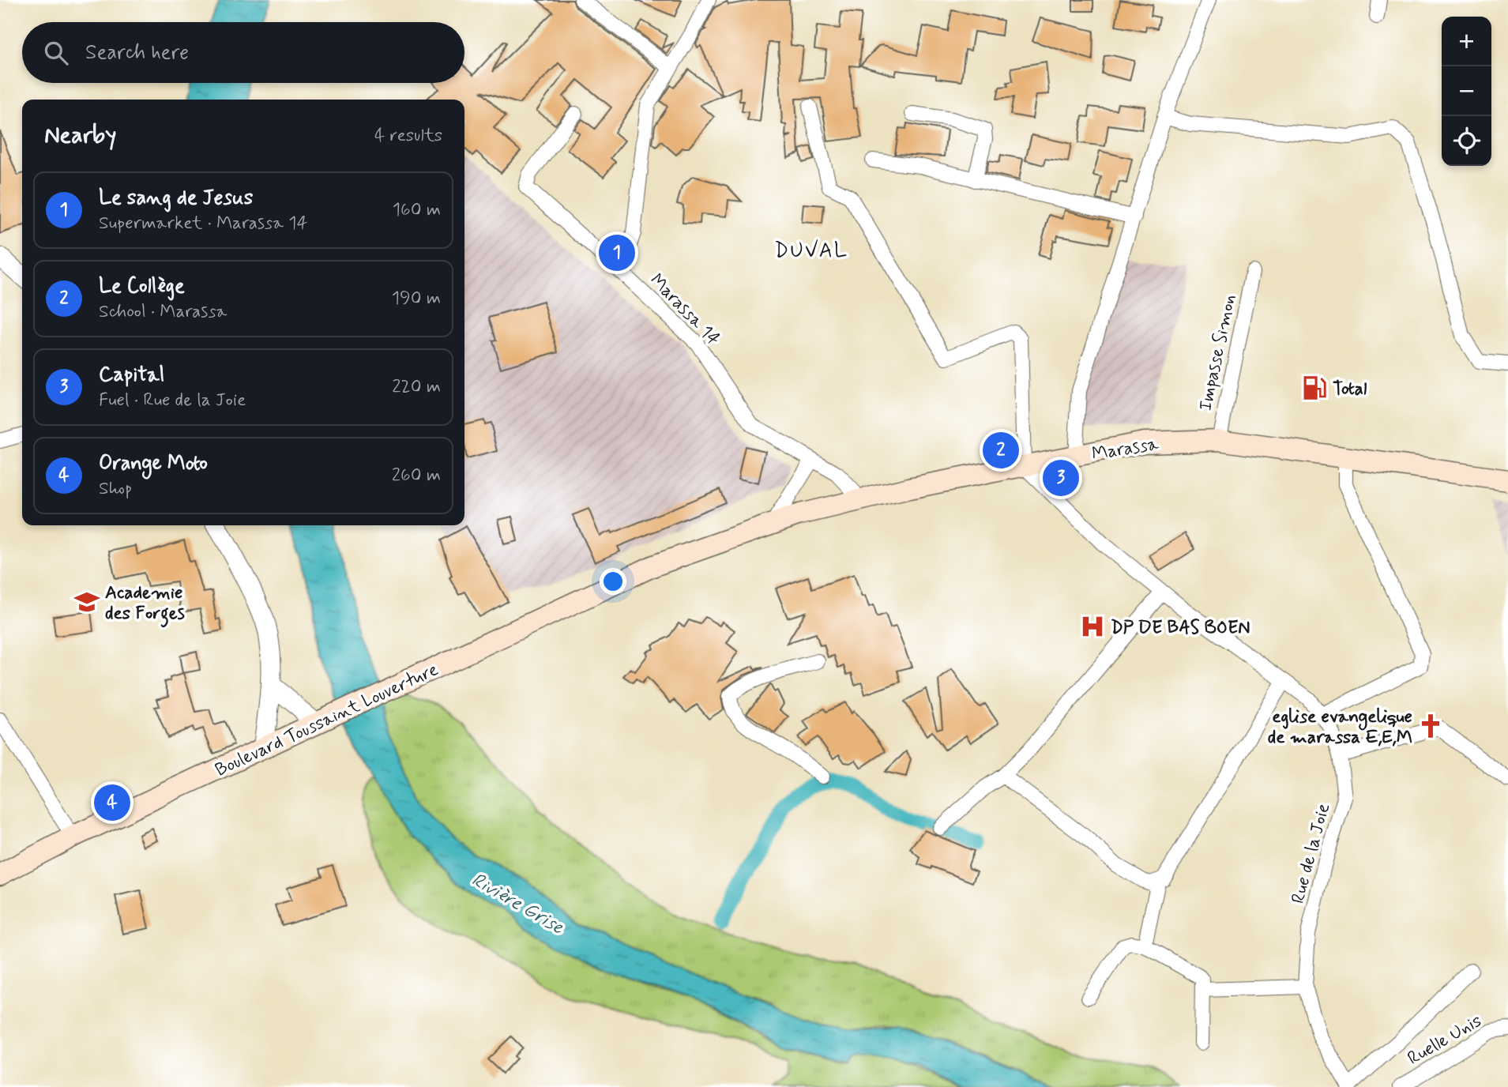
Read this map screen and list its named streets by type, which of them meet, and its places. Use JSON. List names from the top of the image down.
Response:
{
  "streets": {
    "main road": ["Marassa", "Boulevard Toussaint Louverture"],
    "street": [
      "Marassa 14",
      "Impasse Simon",
      "Rue de la Joie",
      "Ruelle Unis"
    ]
  },
  "crossings": [
    ["Marassa 14", "Marassa"],
    ["Impasse Simon", "Marassa"],
    ["Marassa", "Boulevard Toussaint Louverture"],
    ["Marassa", "Rue de la Joie"]
  ],
  "districts": ["DUVAL"],
  "water": ["Rivière Grise"],
  "places": {
    "fuel station": ["Total"],
    "school or university": ["Academie des Forges"],
    "hospital": ["DP DE BAS BOEN"],
    "church": ["eglise evangelique de marassa E,E,M"]
  },
  "page": {
    "map_buttons": ["+", "−"],
    "search": "Search here",
    "heading": ["Nearby", "4 results"],
    "list": [
      {
        "mark": "1",
        "name": "Le sang de Jesus",
        "note": "Supermarket · Marassa 14",
        "value": "160 m"
      },
      {
        "mark": "2",
        "name": "Le Collège",
        "note": "School · Marassa",
        "value": "190 m"
      },
      {
        "mark": "3",
        "name": "Capital",
        "note": "Fuel · Rue de la Joie",
        "value": "220 m"
      },
      {
        "mark": "4",
        "name": "Orange Moto",
        "note": "Shop",
        "value": "260 m"
      }
    ],
    "pins": [
      "1",
      "2",
      "3",
      "4"
    ]
  }
}
